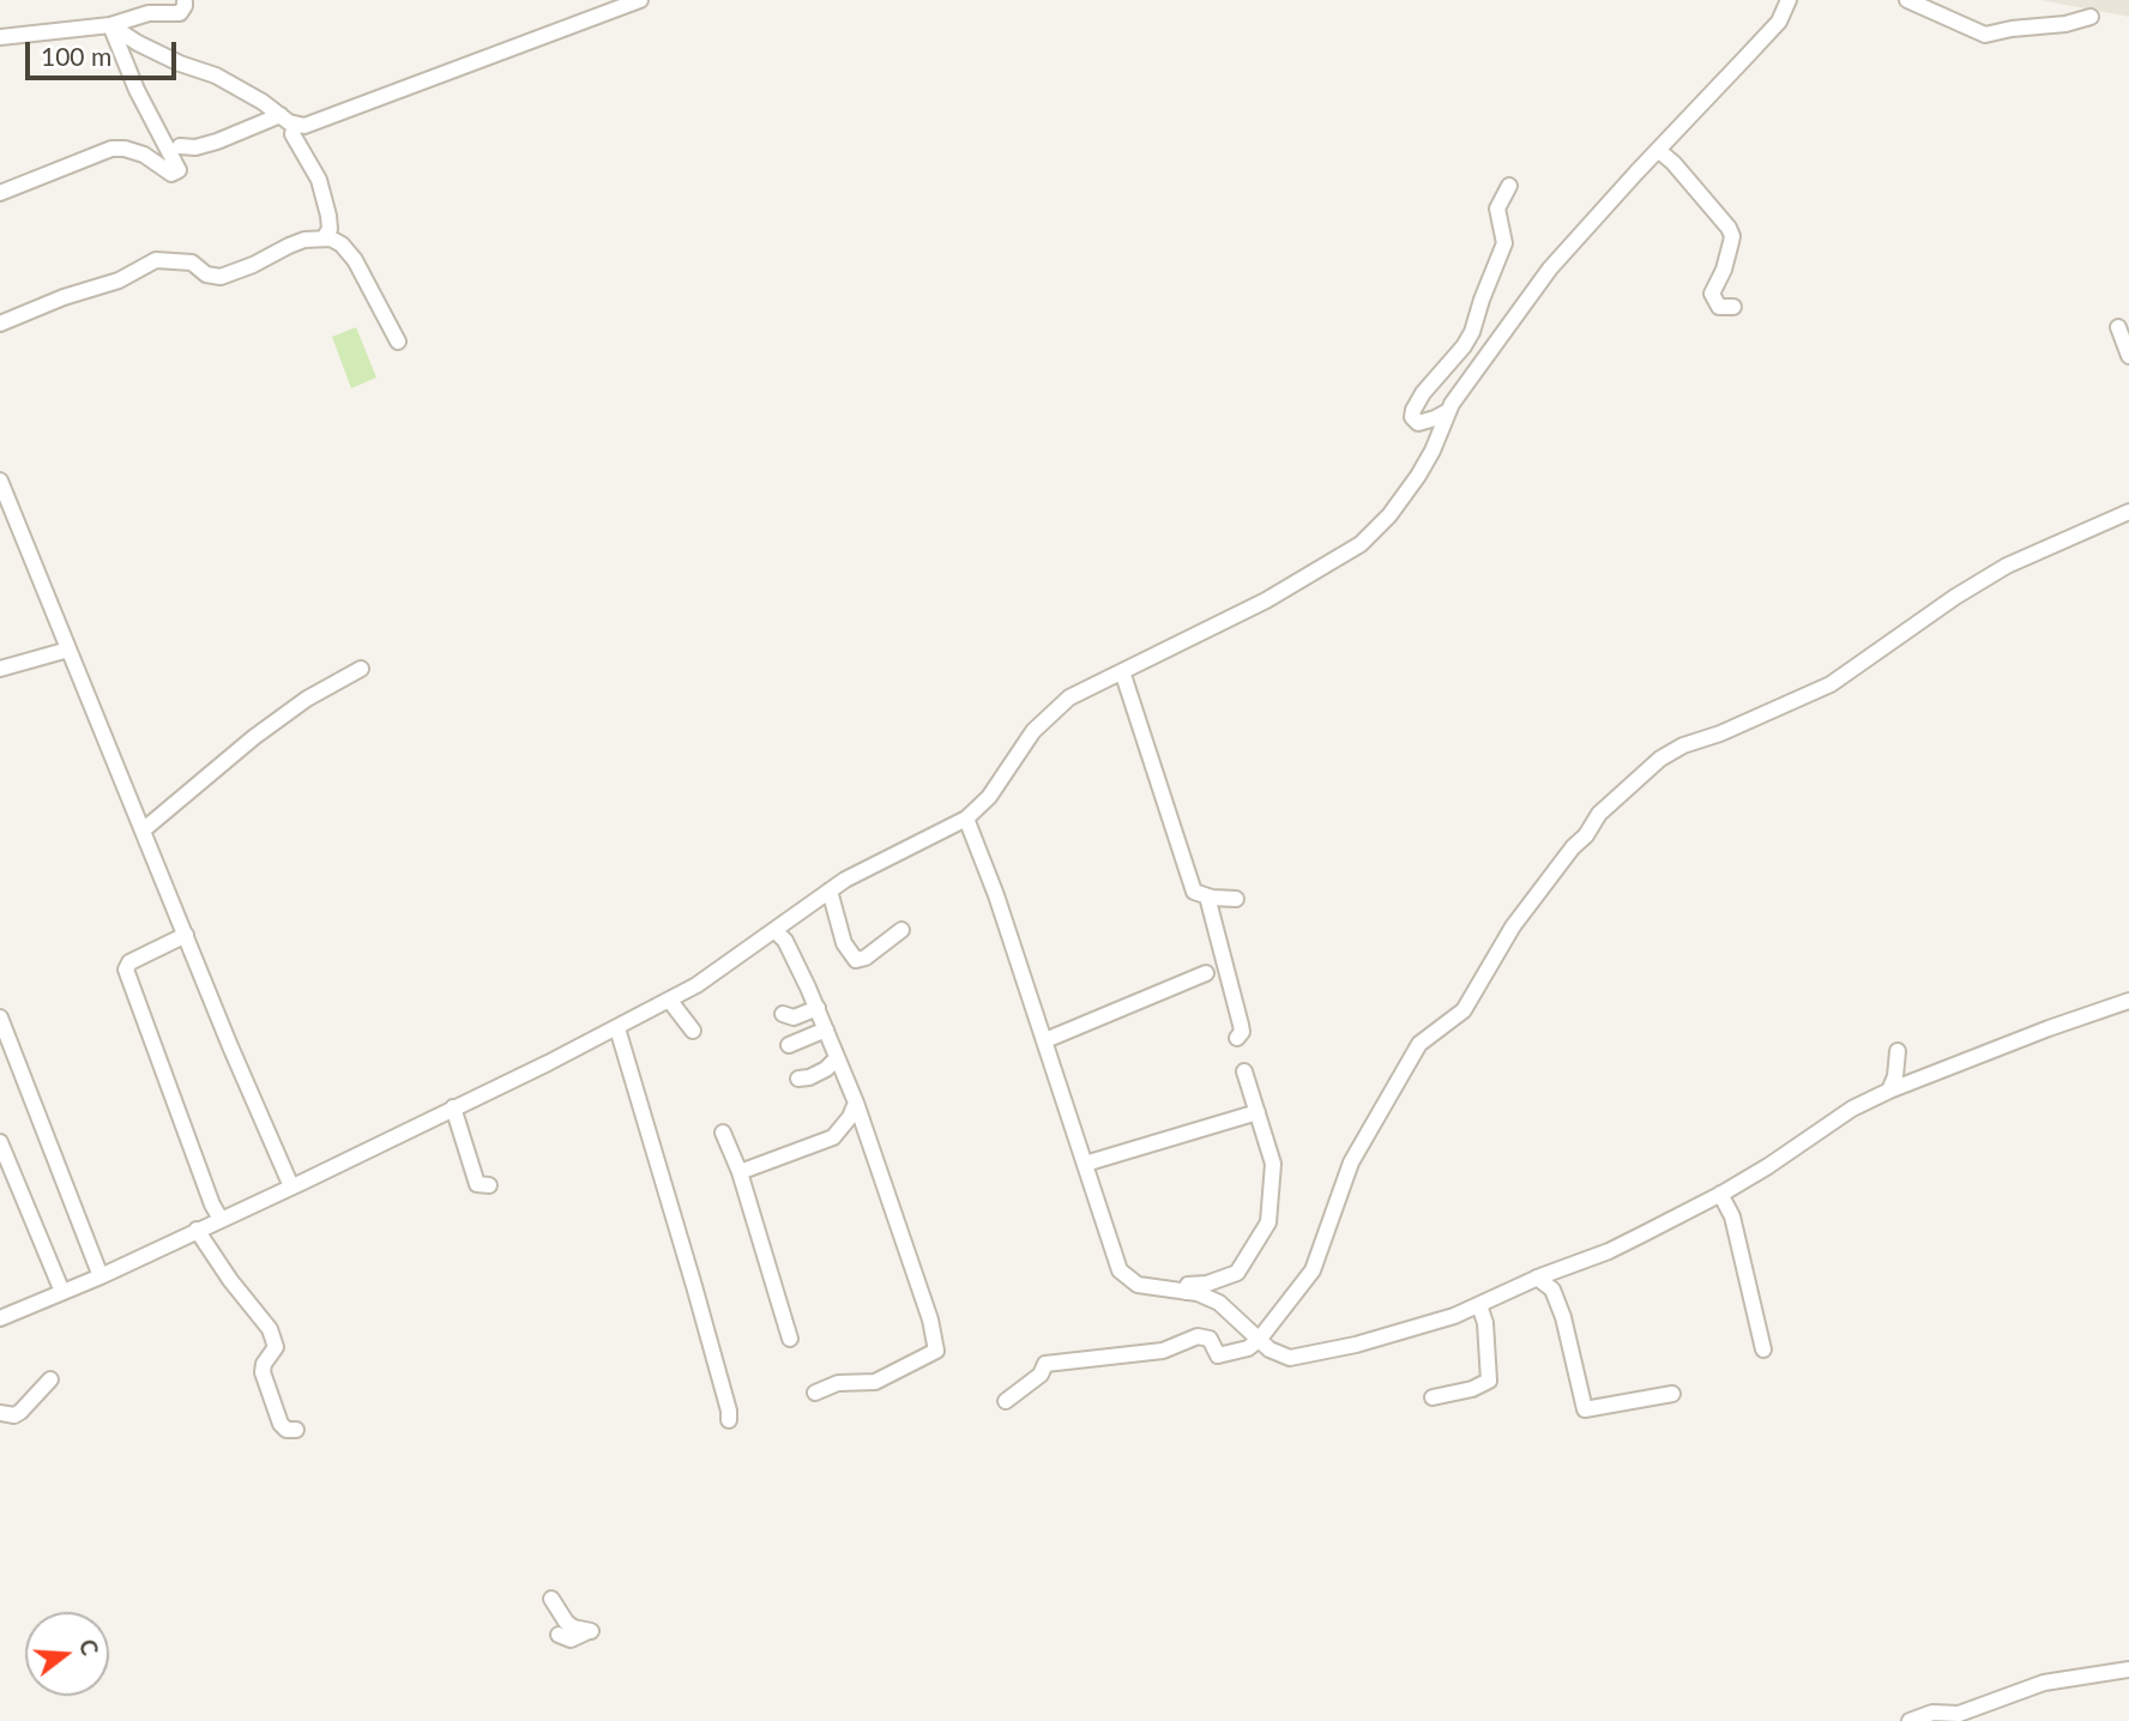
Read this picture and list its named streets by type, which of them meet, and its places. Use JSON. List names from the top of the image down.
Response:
{
  "scale_bar": "100 m",
  "north": "right"
}
